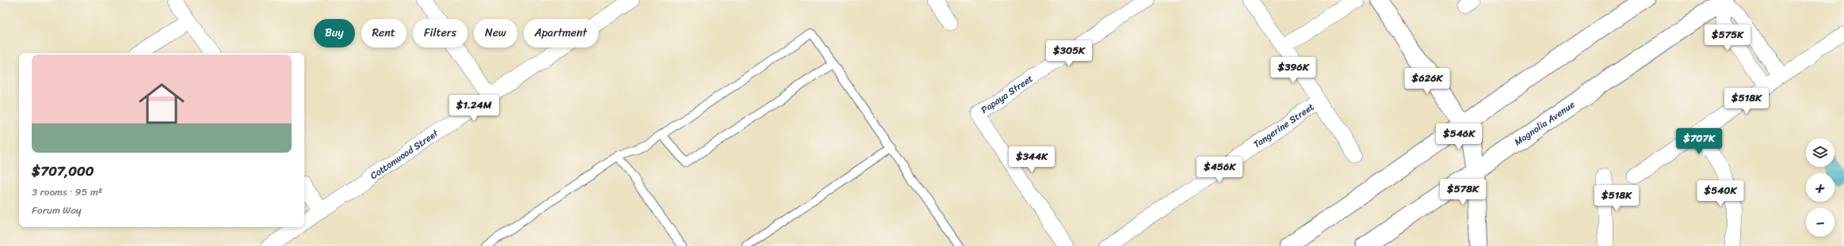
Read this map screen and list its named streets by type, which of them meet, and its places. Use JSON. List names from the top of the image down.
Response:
{
  "streets": {
    "main road": ["Magnolia Avenue"],
    "street": ["Papaya Street", "Tangerine Street", "Cottonwood Street"]
  },
  "page": {
    "chip": [
      "Buy",
      "Rent",
      "Filters",
      "New",
      "Apartment"
    ],
    "price": [
      "$575K",
      "$305K",
      "$396K",
      "$626K",
      "$518K",
      "$1.24M",
      "$546K",
      "$707K",
      "$344K",
      "$456K",
      "$578K",
      "$540K",
      "$518K"
    ],
    "list": [
      {
        "name": "$707,000",
        "note": "3 rooms · 95 m² · Forum Way"
      }
    ],
    "map_buttons": ["+", "−"]
  }
}
